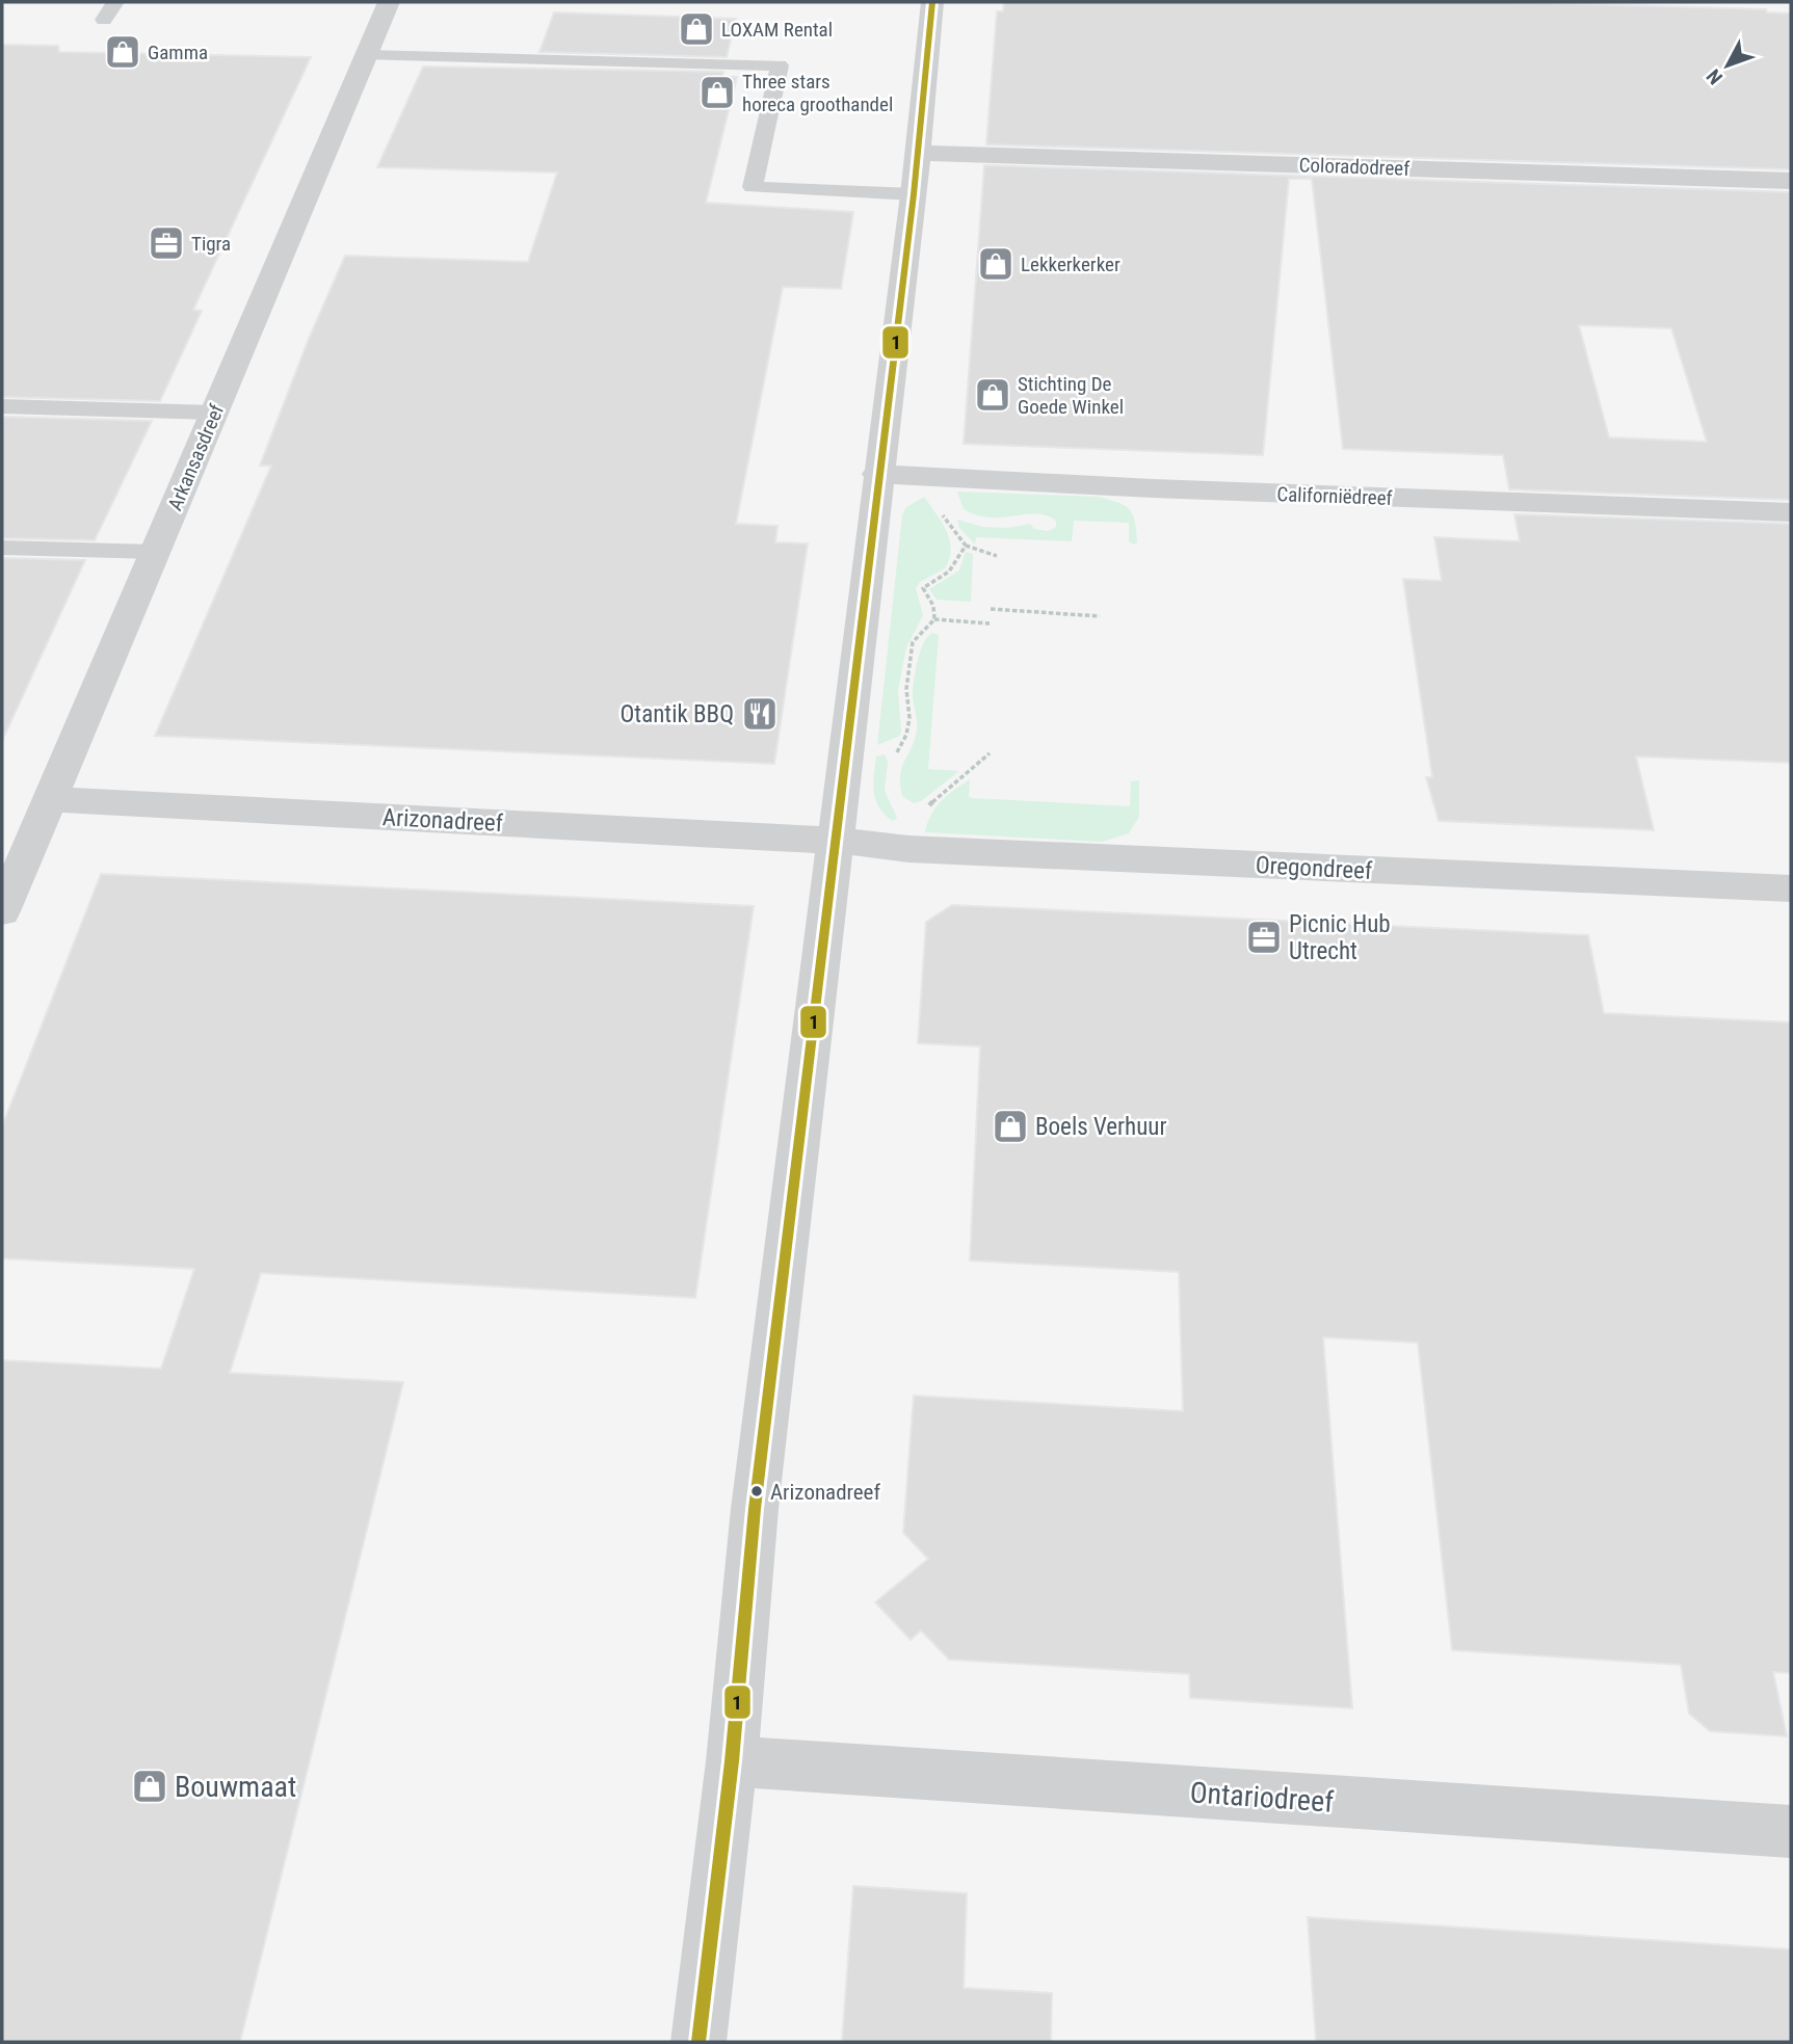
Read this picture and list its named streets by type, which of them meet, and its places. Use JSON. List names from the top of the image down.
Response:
{
  "streets": {
    "street": [
      "Coloradodreef",
      "Arkansasdreef",
      "Californiëdreef",
      "Arizonadreef",
      "Oregondreef",
      "Ontariodreef"
    ]
  },
  "crossings": [
    ["Arkansasdreef", "Arizonadreef"],
    ["Arizonadreef", "Oregondreef"]
  ],
  "places": {
    "shop": [
      "LOXAM Rental",
      "Gamma",
      "Three stars horeca groothandel",
      "Lekkerkerker",
      "Stichting De Goede Winkel",
      "Boels Verhuur",
      "Bouwmaat"
    ],
    "office": ["Tigra", "Picnic Hub Utrecht"],
    "restaurant": ["Otantik BBQ"],
    "other": ["Arizonadreef"]
  },
  "lines": ["transit line 1"],
  "north": "bottom left"
}
